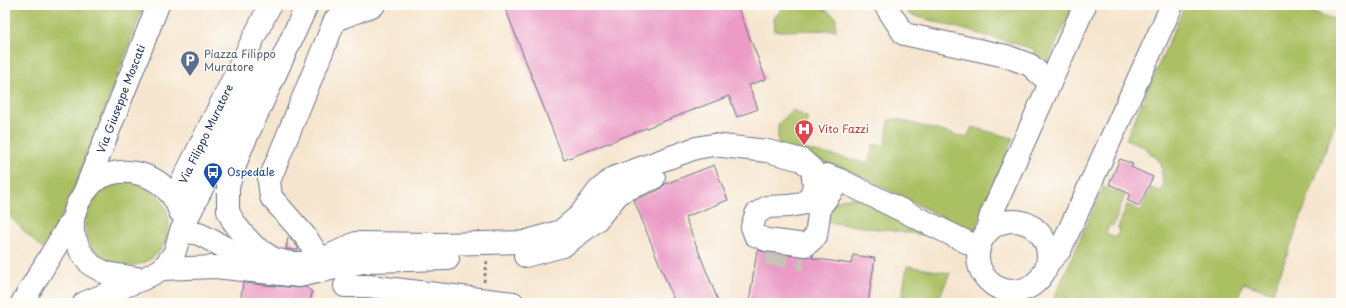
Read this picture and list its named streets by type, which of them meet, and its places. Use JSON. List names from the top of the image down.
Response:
{
  "streets": {
    "street": ["Via Giuseppe Moscati", "Via Filippo Muratore"]
  },
  "crossings": [
    ["Via Giuseppe Moscati", "Via Filippo Muratore"]
  ],
  "places": {
    "parking": ["Piazza Filippo Muratore"],
    "hospital": ["Vito Fazzi"],
    "bus stop": ["Ospedale"]
  }
}
